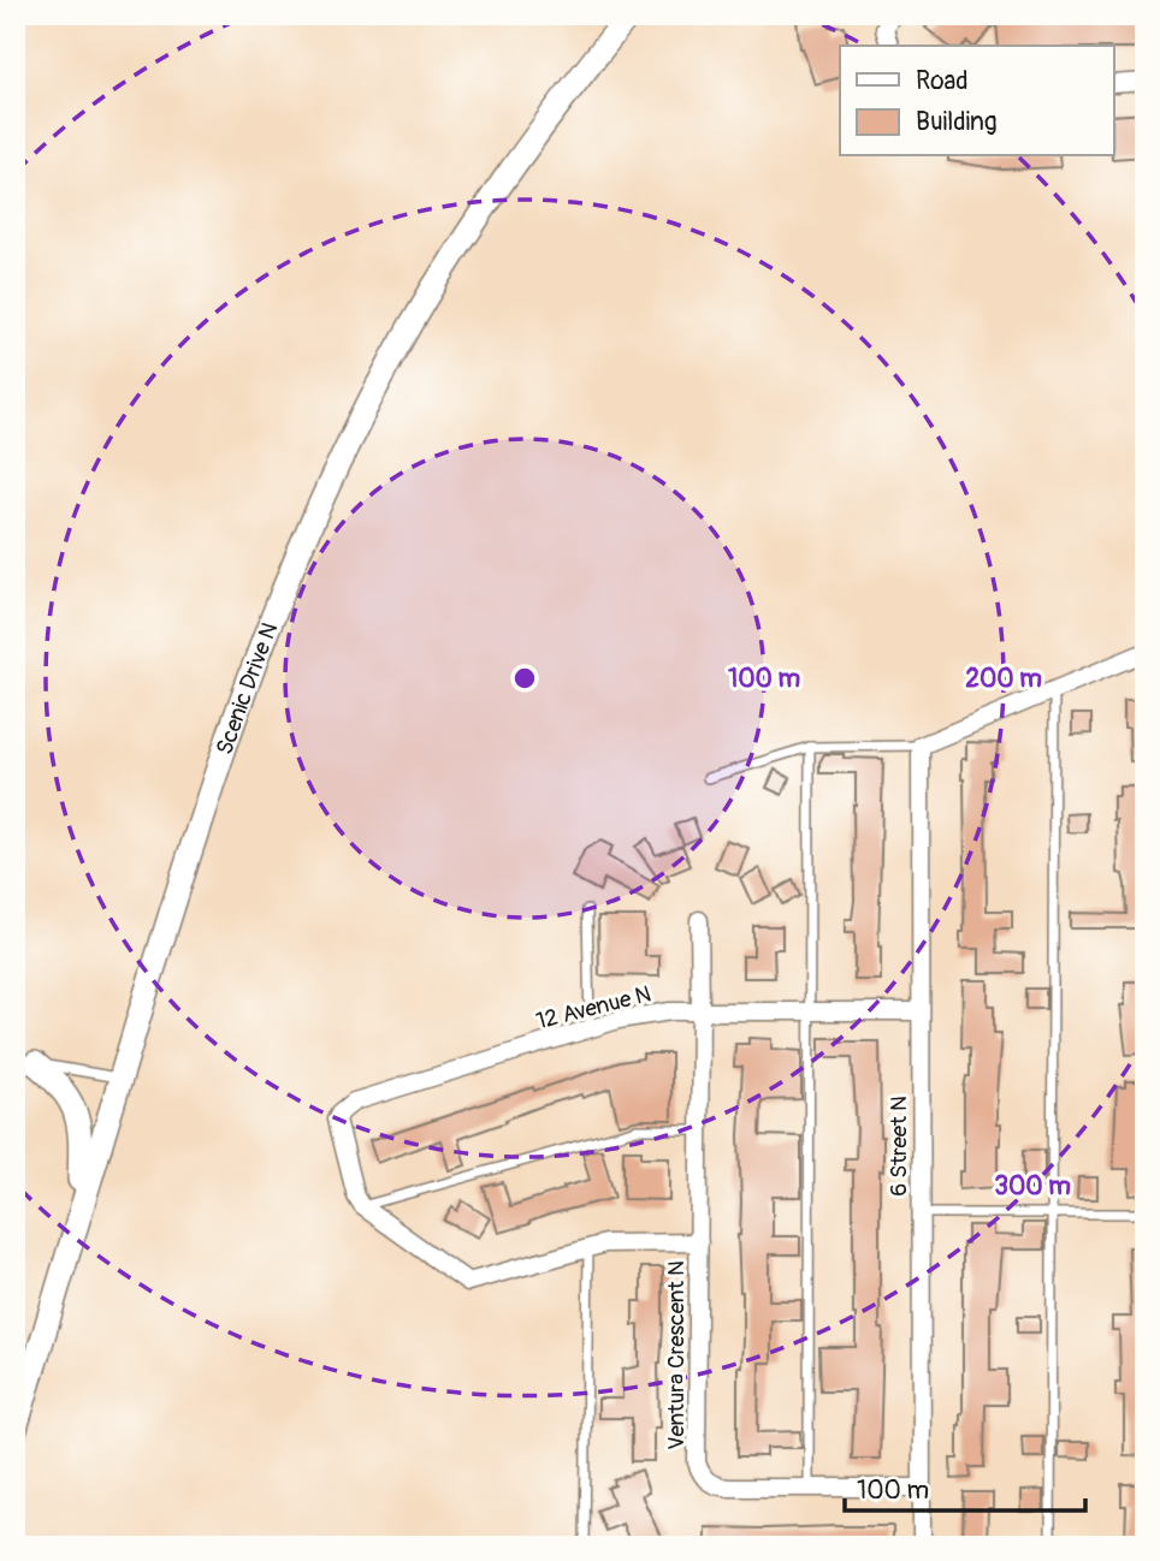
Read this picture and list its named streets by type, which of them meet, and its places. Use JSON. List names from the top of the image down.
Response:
{
  "streets": {
    "main road": ["Scenic Drive N"],
    "street": ["12 Avenue N", "6 Street N", "Ventura Crescent N"]
  },
  "crossings": [
    ["12 Avenue N", "6 Street N"],
    ["12 Avenue N", "Ventura Crescent N"],
    ["6 Street N", "Ventura Crescent N"]
  ],
  "legend": ["Road", "Building"],
  "scale_bar": "100 m",
  "rings": ["100 m", "200 m", "300 m"]
}
